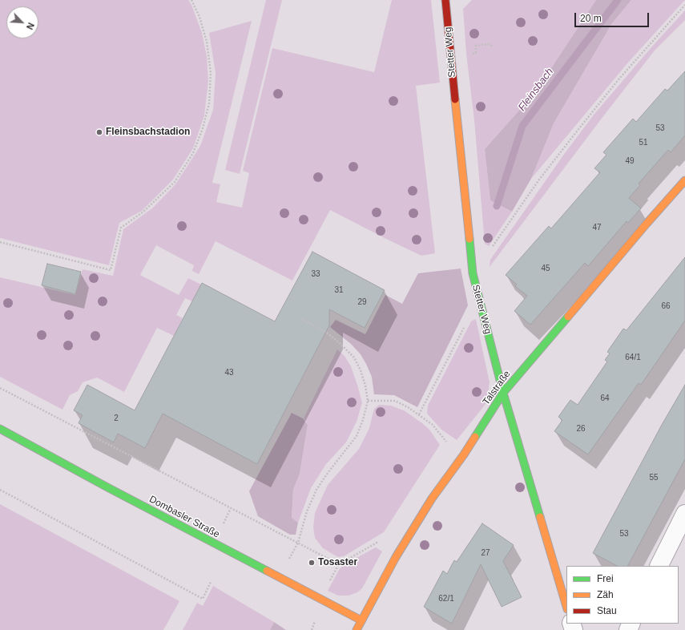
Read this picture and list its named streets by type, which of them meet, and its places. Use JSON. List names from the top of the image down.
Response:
{
  "streets": {
    "street": ["Stetter Weg", "Talstraße", "Dombasler Straße"]
  },
  "crossings": [
    ["Stetter Weg", "Talstraße"],
    ["Talstraße", "Dombasler Straße"]
  ],
  "water": ["Fleinsbach"],
  "places": ["Fleinsbachstadion", "Tosaster"],
  "house_numbers": [
    "53",
    "51",
    "49",
    "47",
    "45",
    "33",
    "31",
    "29",
    "66",
    "64/1",
    "43",
    "64",
    "2",
    "26",
    "55",
    "53",
    "27",
    "62/1"
  ],
  "legend": ["Frei", "Zäh", "Stau"],
  "scale_bar": "20 m",
  "north": "bottom right"
}
